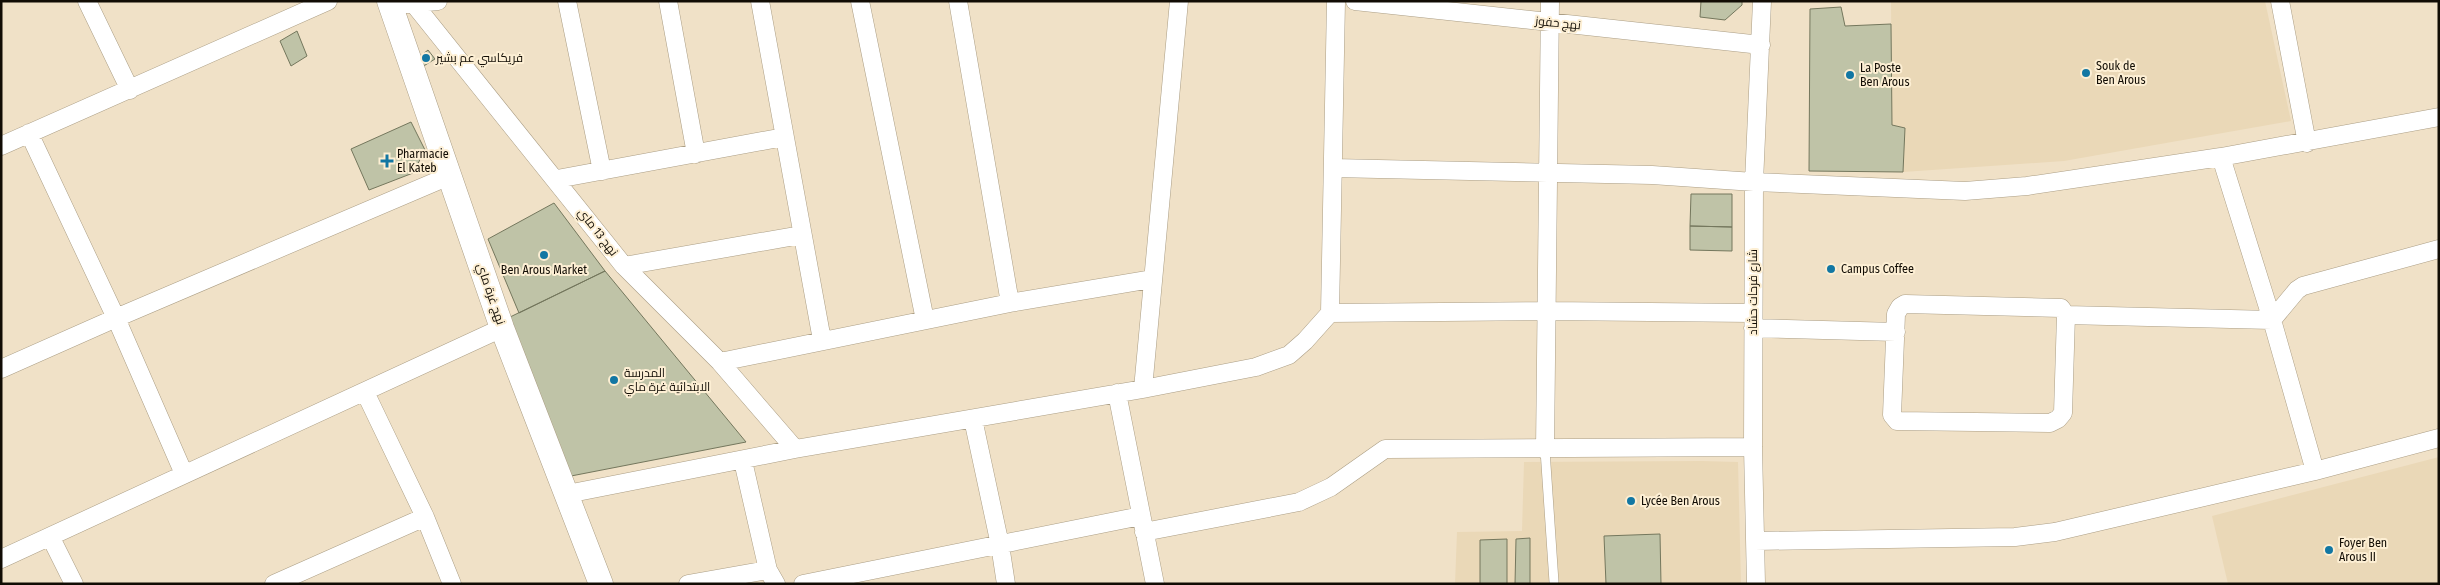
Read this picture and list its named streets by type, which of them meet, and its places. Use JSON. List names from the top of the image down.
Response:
{
  "streets": {
    "street": [
      "نهج حفوز",
      "نهج 13 ماي",
      "شارع فرحات حشاد",
      "نهج غرة ماي"
    ]
  },
  "crossings": [
    ["نهج حفوز", "شارع فرحات حشاد"],
    ["نهج 13 ماي", "نهج غرة ماي"]
  ],
  "places": {
    "other": [
      "فريكاسي عم بشير",
      "Souk de Ben Arous",
      "La Poste Ben Arous",
      "Ben Arous Market",
      "Campus Coffee",
      "المدرسة الابتدائية غرة ماي",
      "Lycée Ben Arous",
      "Foyer Ben Arous II"
    ],
    "health": ["Pharmacie El Kateb"]
  }
}
